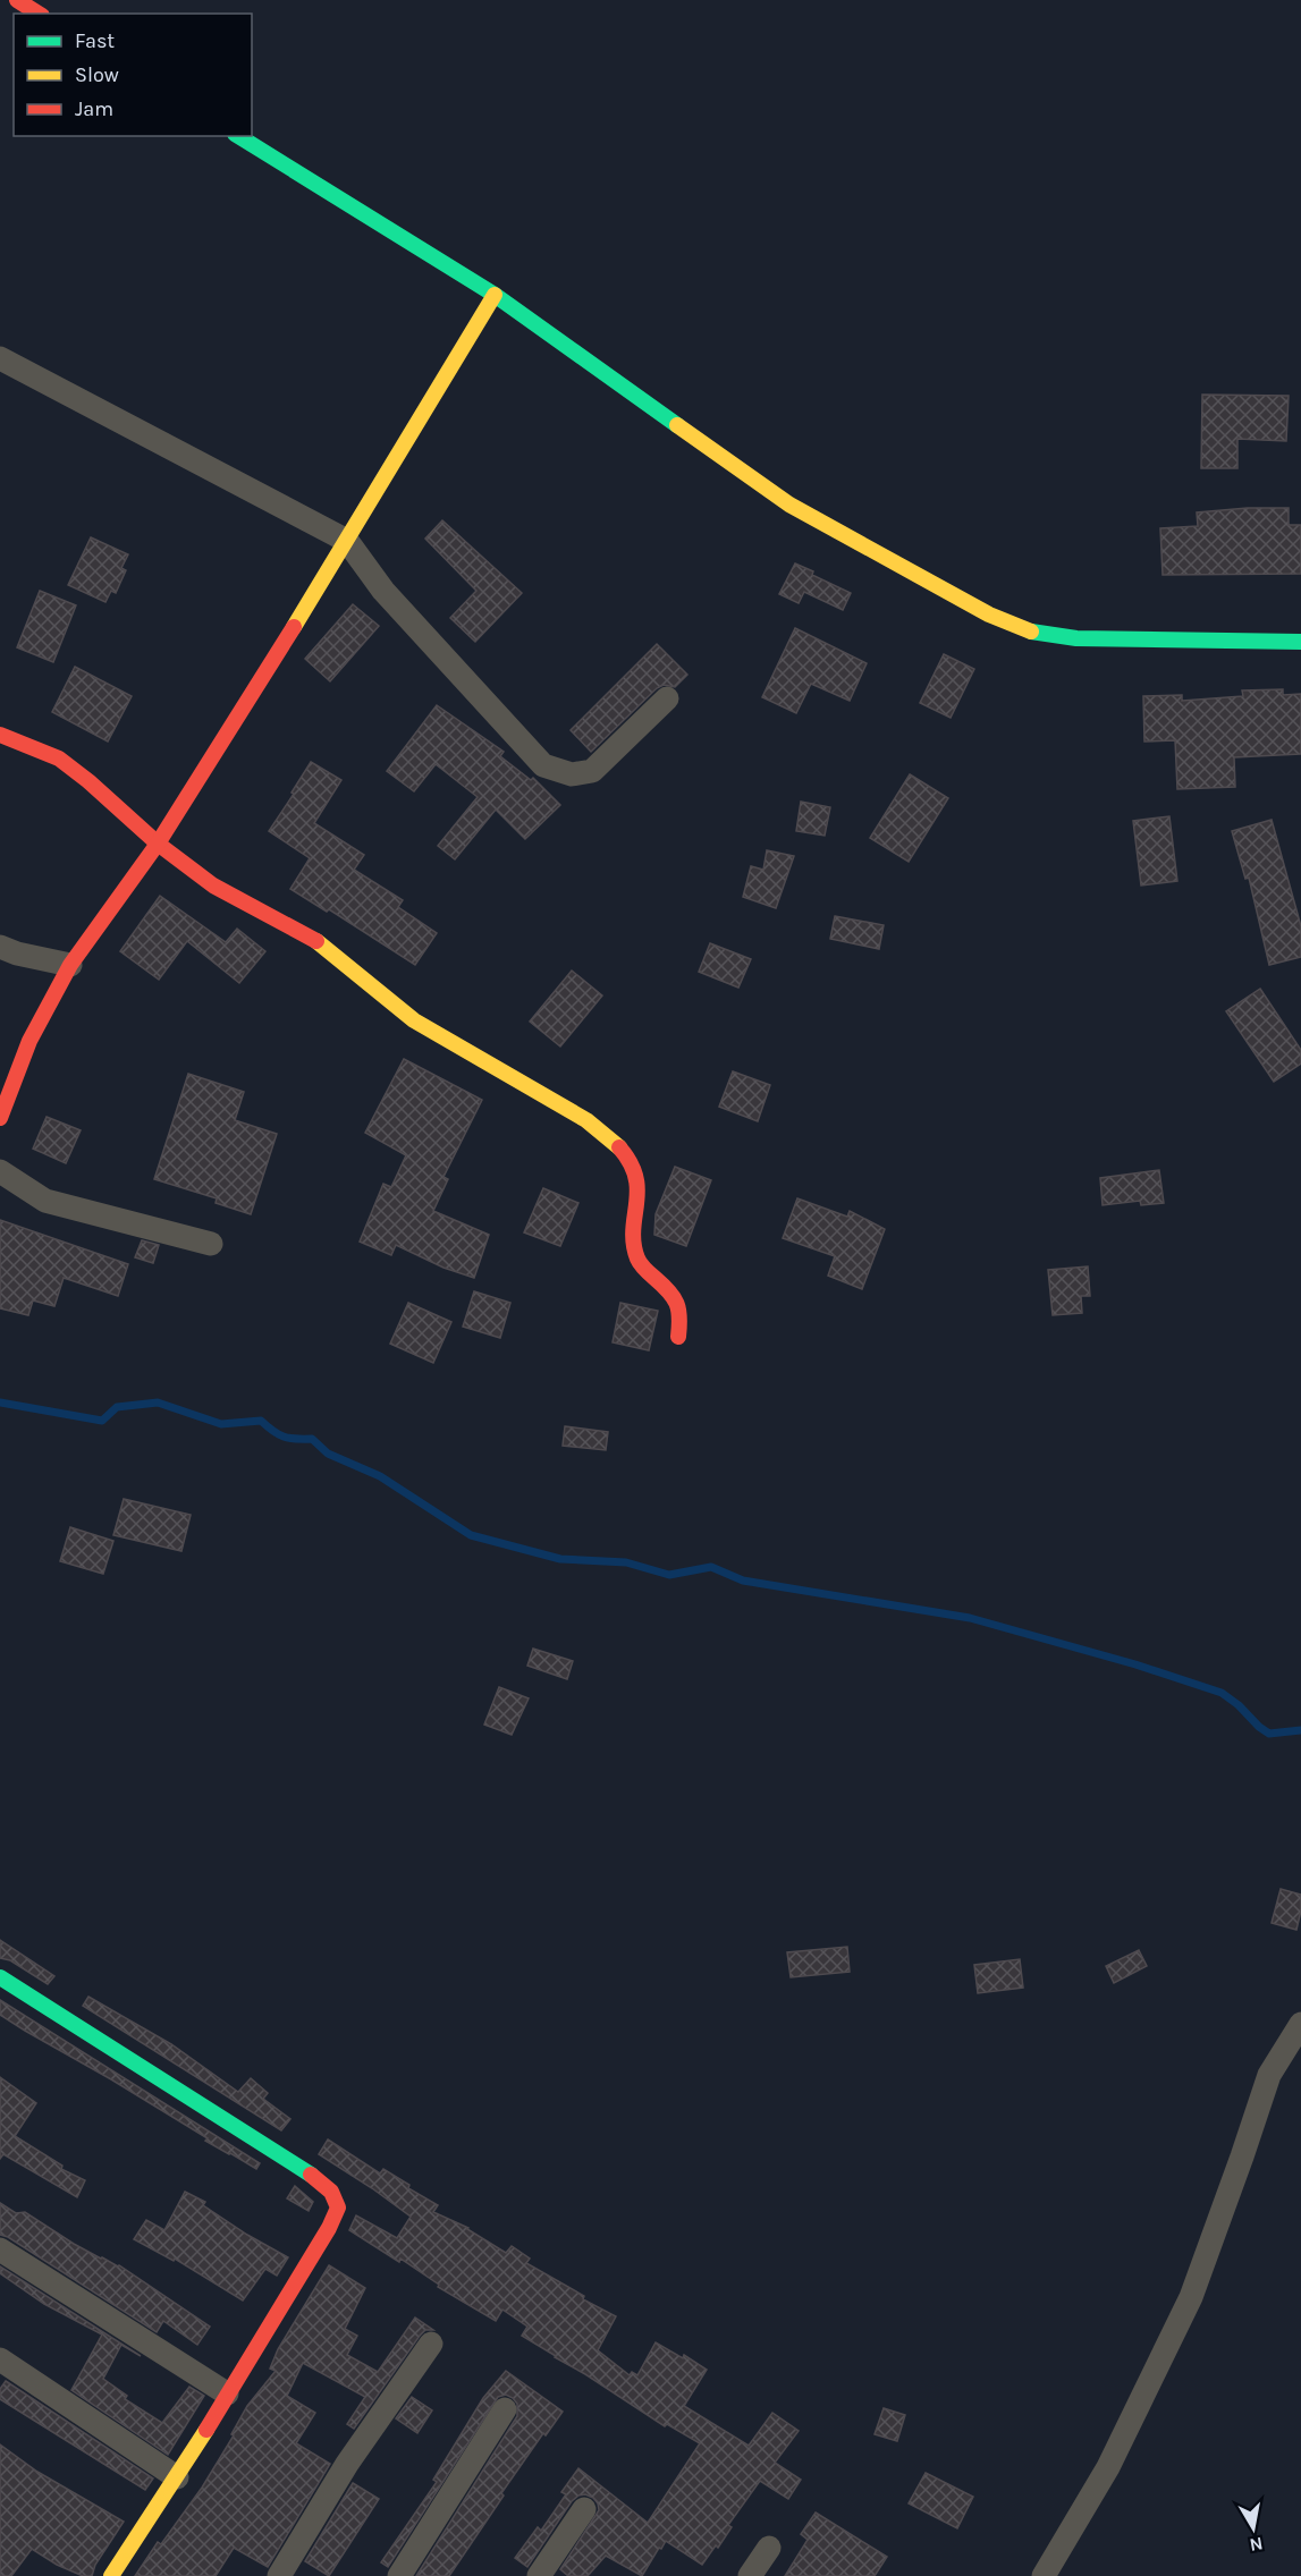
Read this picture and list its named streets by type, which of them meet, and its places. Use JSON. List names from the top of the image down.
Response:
{
  "legend": ["Fast", "Slow", "Jam"],
  "north": "bottom"
}
